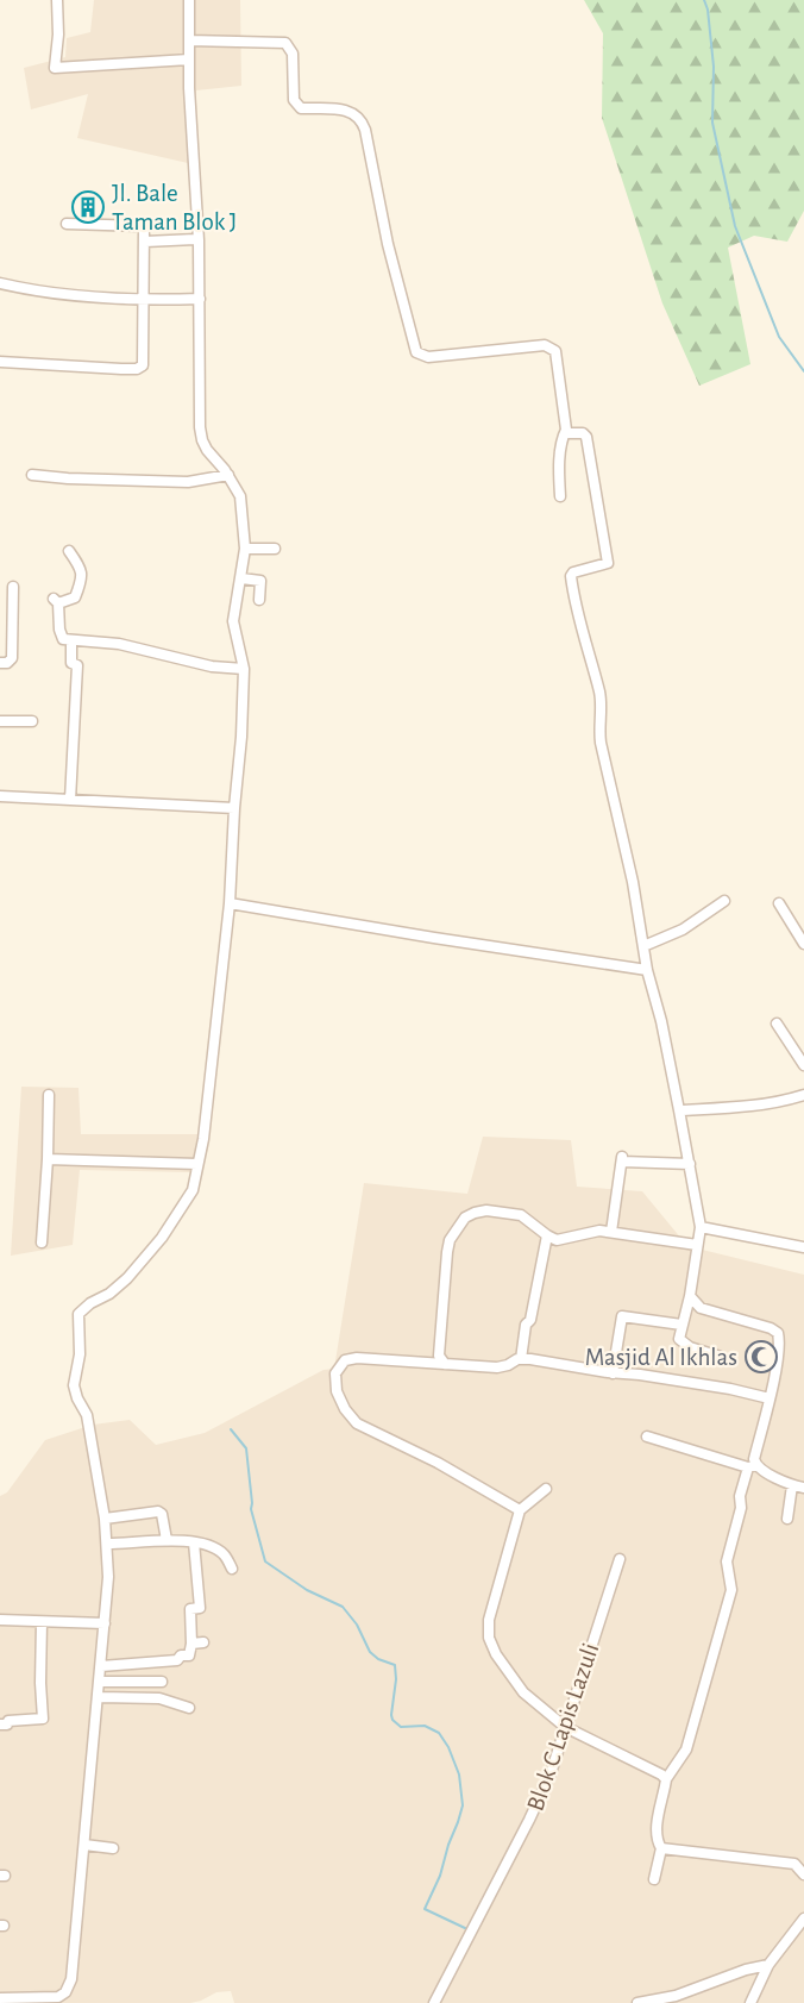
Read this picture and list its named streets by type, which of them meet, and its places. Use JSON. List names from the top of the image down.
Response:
{
  "streets": {
    "street": ["Blok C Lapis Lazuli"]
  },
  "places": {
    "building": ["Jl. Bale Taman Blok J"],
    "mosque": ["Masjid Al Ikhlas"]
  }
}
